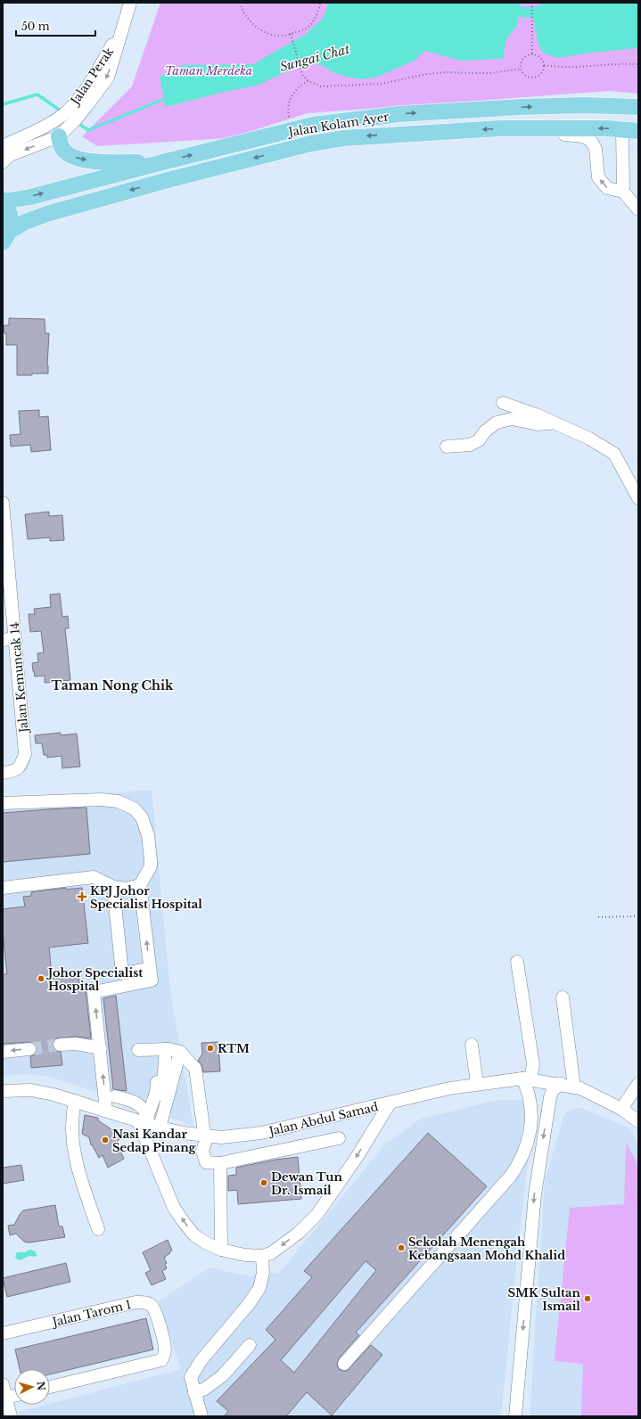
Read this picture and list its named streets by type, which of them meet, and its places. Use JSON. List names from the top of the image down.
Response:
{
  "streets": {
    "main road": ["Jalan Kolam Ayer"],
    "street": [
      "Jalan Perak",
      "Jalan Kemuncak 14",
      "Jalan Abdul Samad",
      "Jalan Tarom 1"
    ]
  },
  "districts": ["Taman Nong Chik"],
  "water": ["Sungai Chat"],
  "parks": ["Taman Merdeka"],
  "places": {
    "health": ["KPJ Johor Specialist Hospital"],
    "other": [
      "Johor Specialist Hospital",
      "RTM",
      "Nasi Kandar Sedap Pinang",
      "Dewan Tun Dr. Ismail",
      "Sekolah Menengah Kebangsaan Mohd Khalid",
      "SMK Sultan Ismail"
    ]
  },
  "scale_bar": "50 m",
  "north": "right"
}
